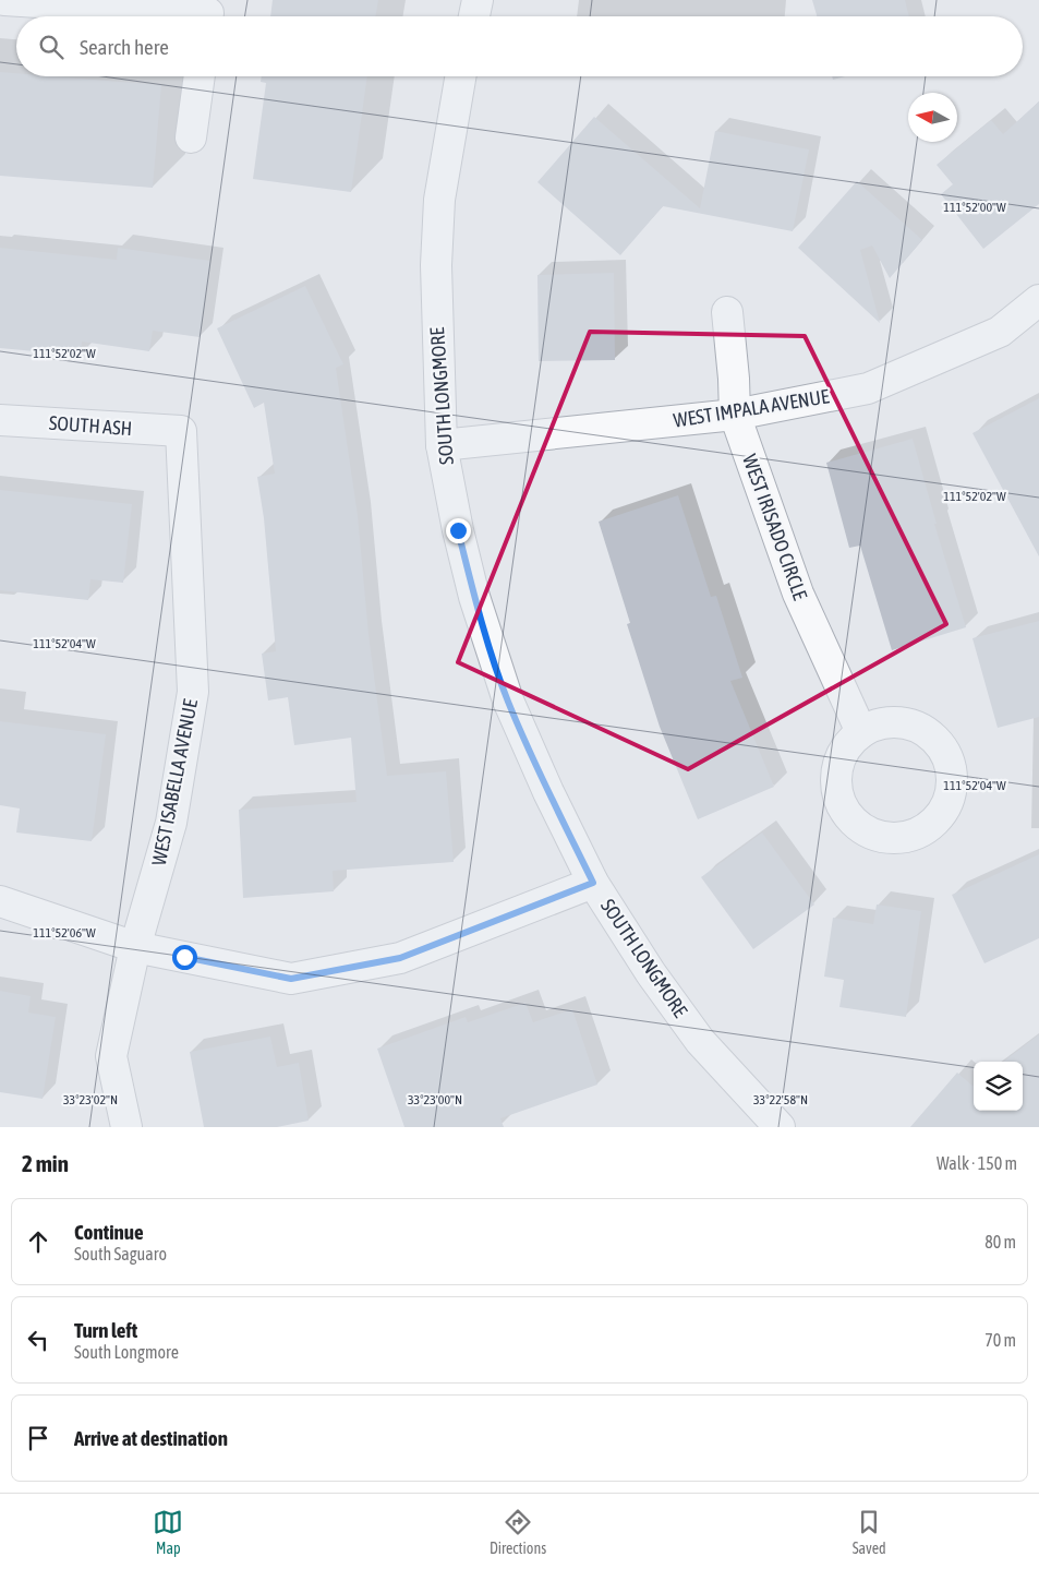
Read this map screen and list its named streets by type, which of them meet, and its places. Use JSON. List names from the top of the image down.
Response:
{
  "streets": {
    "street": [
      "SOUTH LONGMORE",
      "WEST IMPALA AVENUE",
      "SOUTH ASH",
      "WEST IRISADO CIRCLE",
      "WEST ISABELLA AVENUE"
    ]
  },
  "crossings": [
    ["SOUTH LONGMORE", "WEST IMPALA AVENUE"],
    ["WEST IMPALA AVENUE", "WEST IRISADO CIRCLE"],
    ["SOUTH ASH", "WEST ISABELLA AVENUE"]
  ],
  "north": "left",
  "page": {
    "search": "Search here",
    "heading": ["2 min", "Walk · 150 m"],
    "list": [
      ["Continue", "South Saguaro", "80 m"],
      ["Turn left", "South Longmore", "70 m"],
      "Arrive at destination"
    ],
    "nav": ["Map", "Directions", "Saved"]
  },
  "coordinates": [
    "111°52'00\"W",
    "111°52'02\"W",
    "111°52'04\"W",
    "111°52'06\"W",
    "33°23'02\"N",
    "33°23'00\"N",
    "33°22'58\"N"
  ]
}
